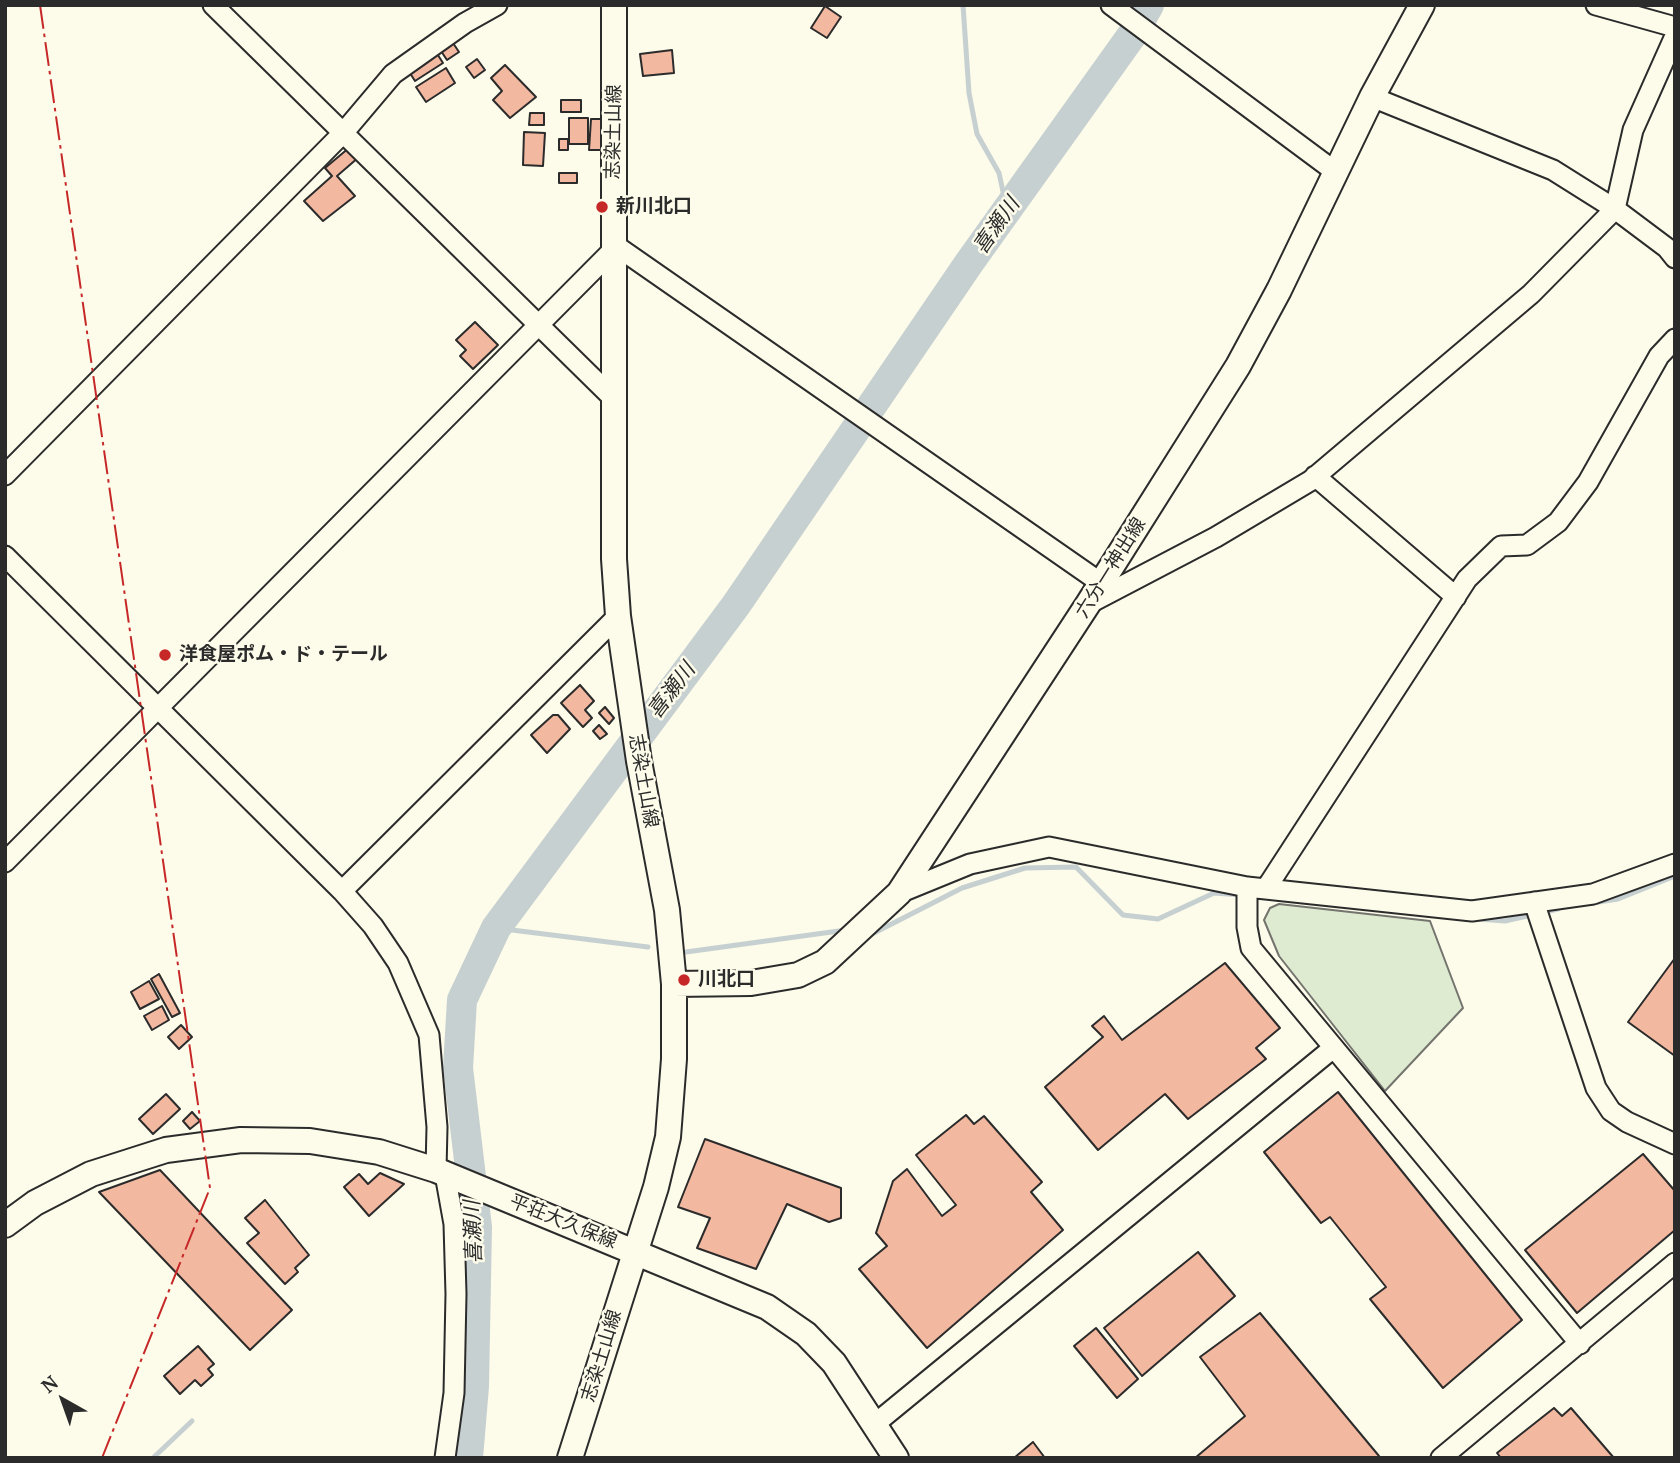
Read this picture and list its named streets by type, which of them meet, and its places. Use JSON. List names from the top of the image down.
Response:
{
  "streets": {
    "main road": ["志染土山線", "六分一神出線", "平荘大久保線"]
  },
  "crossings": [
    ["志染土山線", "六分一神出線"],
    ["志染土山線", "平荘大久保線"]
  ],
  "water": ["喜瀬川"],
  "places": ["新川北口", "洋食屋ポム・ド・テール", "川北口"],
  "north": "top left"
}
